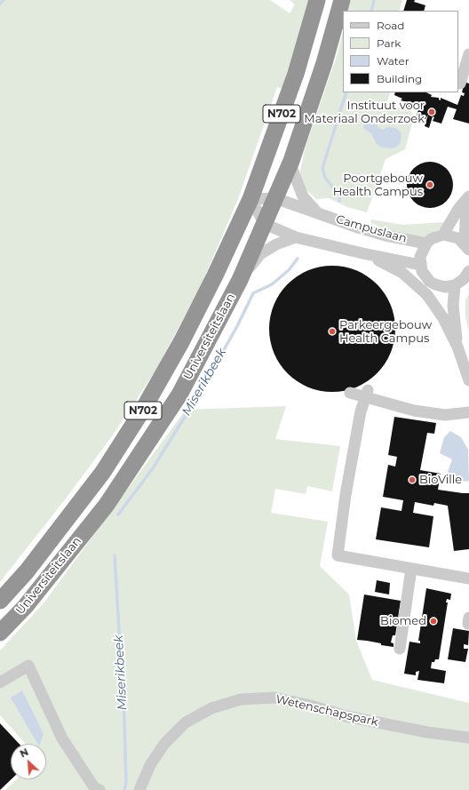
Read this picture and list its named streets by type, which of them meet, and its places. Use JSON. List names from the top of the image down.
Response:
{
  "streets": {
    "highway": ["N702", "Universiteitslaan"],
    "street": ["Campuslaan", "Wetenschapspark"]
  },
  "crossings": [
    ["Campuslaan", "Universiteitslaan"]
  ],
  "water": ["Miserikbeek"],
  "places": [
    "Instituut voor Materiaal Onderzoek",
    "Poortgebouw Health Campus",
    "Parkeergebouw Health Campus",
    "BioVille",
    "Biomed"
  ],
  "legend": [
    "Road",
    "Park",
    "Water",
    "Building"
  ],
  "north": "top left"
}
